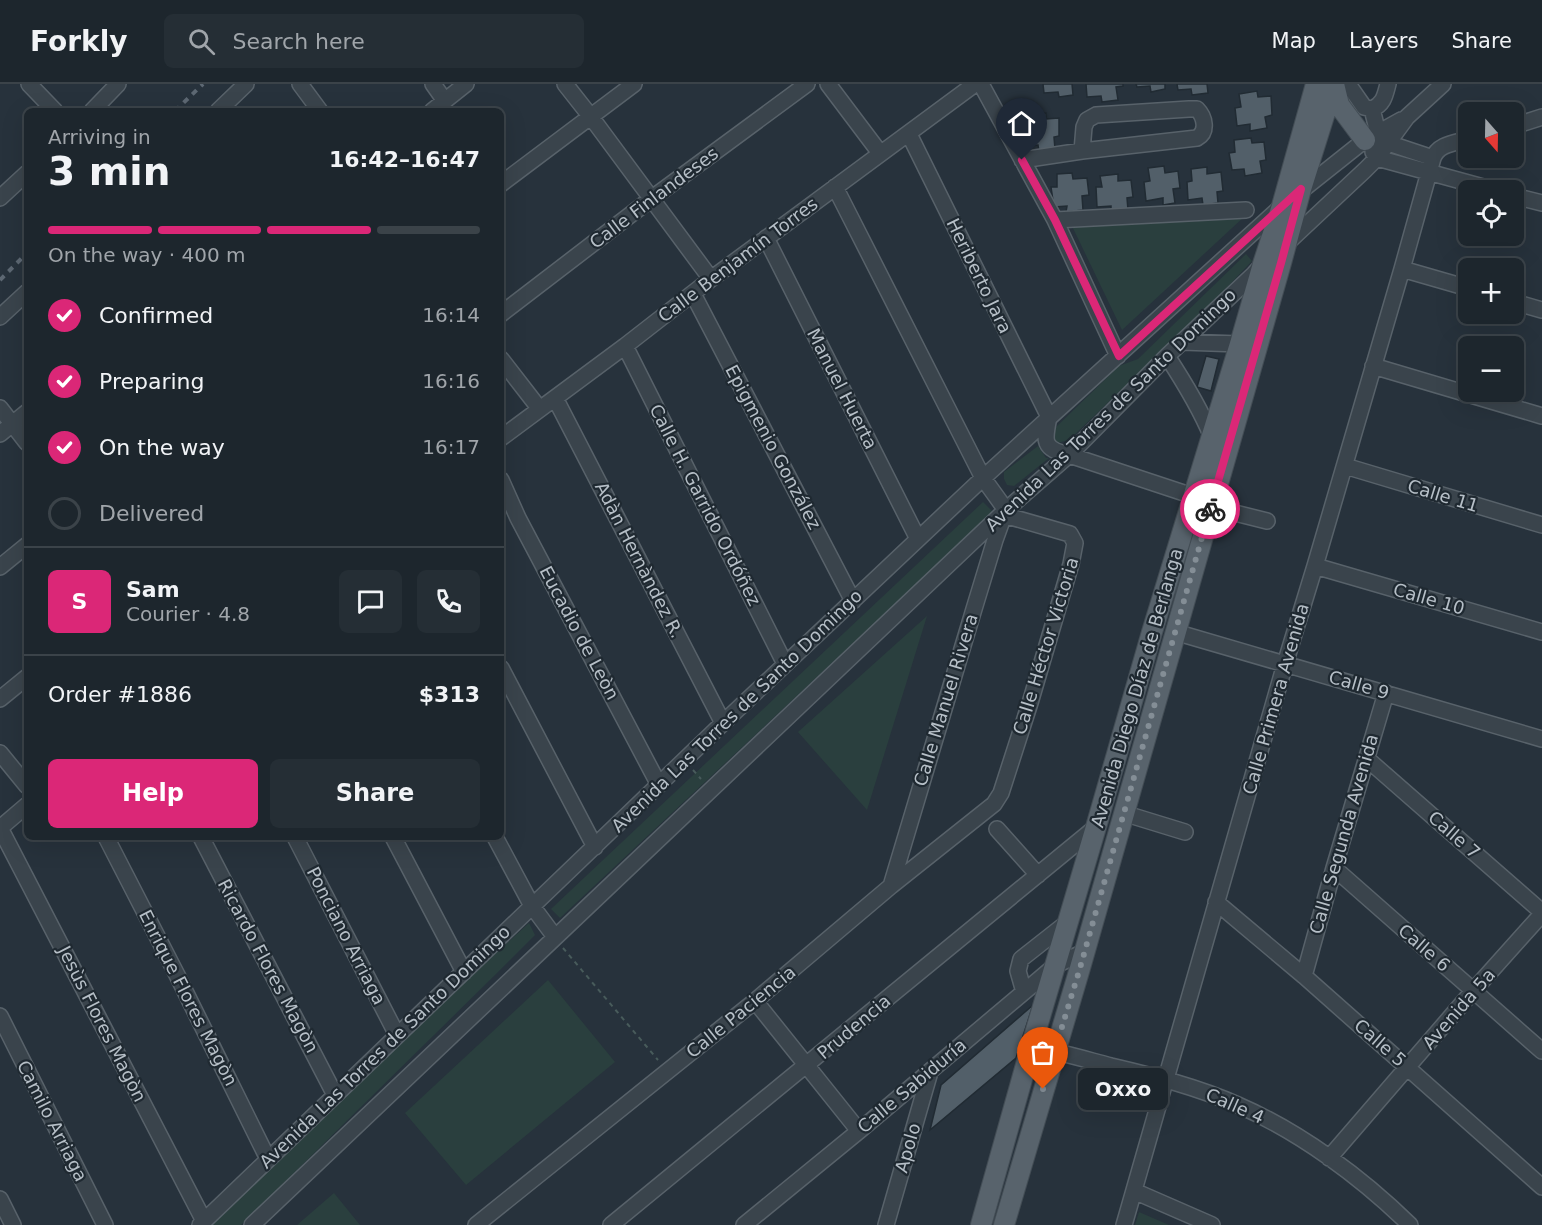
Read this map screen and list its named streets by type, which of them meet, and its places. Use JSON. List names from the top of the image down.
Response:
{
  "streets": {
    "main road": ["Avenida Diego Díaz de Berlanga"],
    "street": [
      "Calle Finlandeses",
      "Calle Benjamín Torres",
      "Heriberto Jara",
      "Manuel Huerta",
      "Avenida Las Torres de Santo Domingo",
      "Epigmenio González",
      "Calle 11",
      "Calle H. Garrido Ordóñez",
      "Adàn Hernàndez R.",
      "Calle 10",
      "Eucadio de Leòn",
      "Calle Héctor Victoria",
      "Calle 9",
      "Calle Primera Avenida",
      "Calle Manuel Rivera",
      "Calle Segunda Avenida",
      "Calle 7",
      "Ponciano Arriaga",
      "Calle 6",
      "Ricardo Flores Magòn",
      "Enrique Flores Magòn",
      "Avenida 5a",
      "Calle Paciencia",
      "Jesùs Flores Magòn",
      "Prudencia",
      "Calle 5",
      "Calle Sabiduría",
      "Calle 4",
      "Camilo Arriaga",
      "Apolo"
    ]
  },
  "crossings": [
    ["Calle Benjamín Torres", "Heriberto Jara"],
    ["Calle Benjamín Torres", "Manuel Huerta"],
    ["Calle Benjamín Torres", "Epigmenio González"],
    ["Calle Benjamín Torres", "Calle H. Garrido Ordóñez"],
    ["Calle Benjamín Torres", "Adàn Hernàndez R."],
    ["Heriberto Jara", "Avenida Las Torres de Santo Domingo"],
    ["Manuel Huerta", "Avenida Las Torres de Santo Domingo"],
    ["Avenida Las Torres de Santo Domingo", "Epigmenio González"],
    ["Avenida Las Torres de Santo Domingo", "Calle H. Garrido Ordóñez"],
    ["Avenida Las Torres de Santo Domingo", "Adàn Hernàndez R."],
    ["Avenida Las Torres de Santo Domingo", "Eucadio de Leòn"],
    ["Avenida Las Torres de Santo Domingo", "Calle Héctor Victoria"],
    ["Avenida Las Torres de Santo Domingo", "Avenida Diego Díaz de Berlanga"],
    ["Avenida Las Torres de Santo Domingo", "Calle Manuel Rivera"],
    ["Avenida Las Torres de Santo Domingo", "Ponciano Arriaga"],
    ["Avenida Las Torres de Santo Domingo", "Ricardo Flores Magòn"],
    ["Avenida Las Torres de Santo Domingo", "Enrique Flores Magòn"],
    ["Avenida Las Torres de Santo Domingo", "Jesùs Flores Magòn"],
    ["Calle 11", "Calle Primera Avenida"],
    ["Calle 10", "Calle Primera Avenida"],
    ["Calle Héctor Victoria", "Calle Manuel Rivera"],
    ["Calle Héctor Victoria", "Calle Paciencia"],
    ["Calle 9", "Avenida Diego Díaz de Berlanga"],
    ["Calle 9", "Calle Primera Avenida"],
    ["Calle 9", "Calle Segunda Avenida"],
    ["Avenida Diego Díaz de Berlanga", "Prudencia"],
    ["Avenida Diego Díaz de Berlanga", "Calle Sabiduría"],
    ["Avenida Diego Díaz de Berlanga", "Calle 4"],
    ["Calle Primera Avenida", "Calle 5"],
    ["Calle Primera Avenida", "Calle 4"],
    ["Calle Manuel Rivera", "Calle Paciencia"],
    ["Calle Segunda Avenida", "Calle 7"],
    ["Calle Segunda Avenida", "Calle 6"],
    ["Calle Segunda Avenida", "Calle 5"],
    ["Calle 7", "Avenida 5a"],
    ["Calle 6", "Avenida 5a"],
    ["Avenida 5a", "Calle 5"],
    ["Avenida 5a", "Calle 4"],
    ["Calle Sabiduría", "Apolo"]
  ],
  "places": ["Oxxo"],
  "north": "bottom",
  "page": {
    "header": "Forkly",
    "search": "Search here",
    "nav": ["Map", "Layers", "Share"],
    "map_buttons": ["+", "−"],
    "heading": ["3 min", "Arriving in", "16:42–16:47"],
    "panel": [
      "Sam",
      "Courier · 4.8",
      "Order #1886",
      "$313"
    ],
    "bar": "On the way · 400 m",
    "list": [
      ["Confirmed", "16:14"],
      ["Preparing", "16:16"],
      ["On the way", "16:17"],
      "Delivered"
    ],
    "round": "S",
    "buttons": ["Help", "Share"],
    "bubble": "Oxxo"
  }
}
